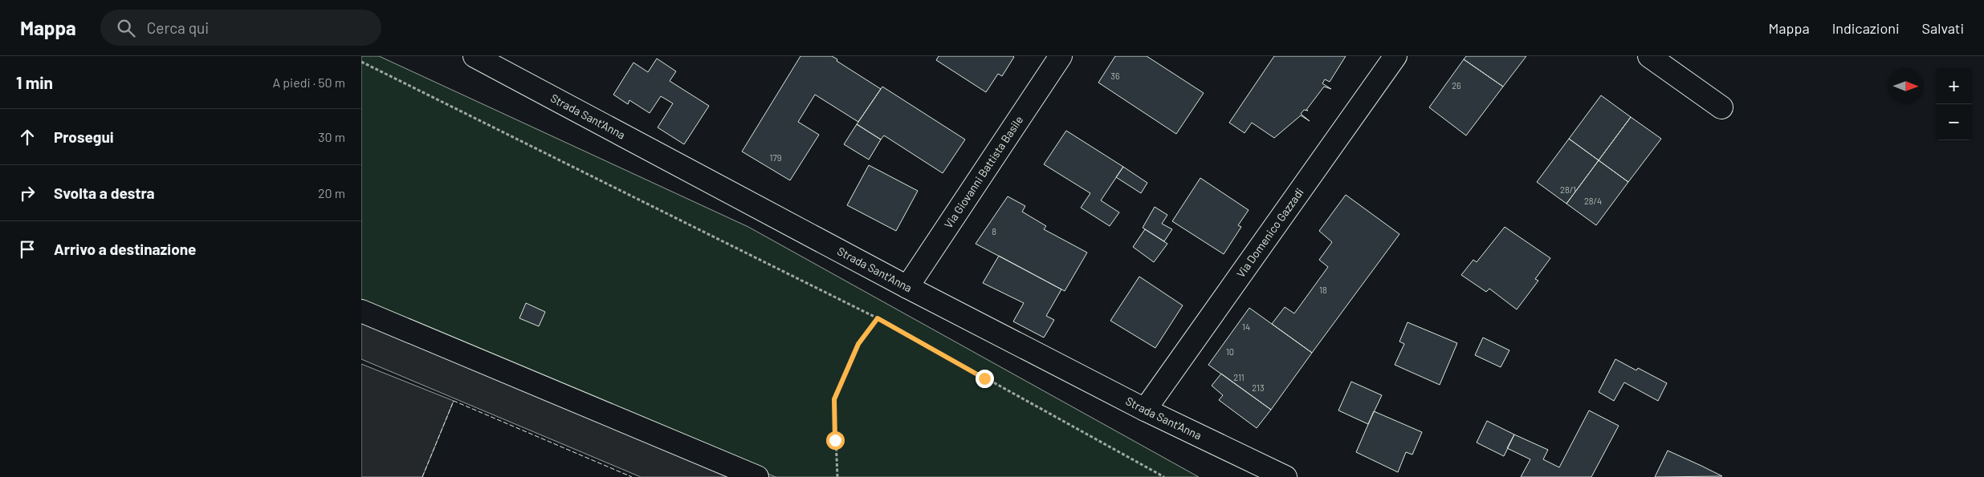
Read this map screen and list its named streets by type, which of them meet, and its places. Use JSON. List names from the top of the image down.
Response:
{
  "streets": {
    "street": ["Strada Sant'Anna", "Via Giovanni Battista Basile", "Via Domenico Gazzadi"]
  },
  "crossings": [
    ["Strada Sant'Anna", "Via Giovanni Battista Basile"],
    ["Strada Sant'Anna", "Via Domenico Gazzadi"]
  ],
  "house_numbers": [
    "36",
    "26",
    "179",
    "28/1",
    "28/4",
    "8",
    "18",
    "14",
    "10",
    "211",
    "213"
  ],
  "north": "right",
  "page": {
    "header": "Mappa",
    "search": "Cerca qui",
    "nav": ["Mappa", "Indicazioni", "Salvati"],
    "heading": ["1 min", "A piedi · 50 m"],
    "map_buttons": ["+", "−"],
    "list": [
      ["Prosegui", "30 m"],
      ["Svolta a destra", "20 m"],
      "Arrivo a destinazione"
    ]
  }
}
